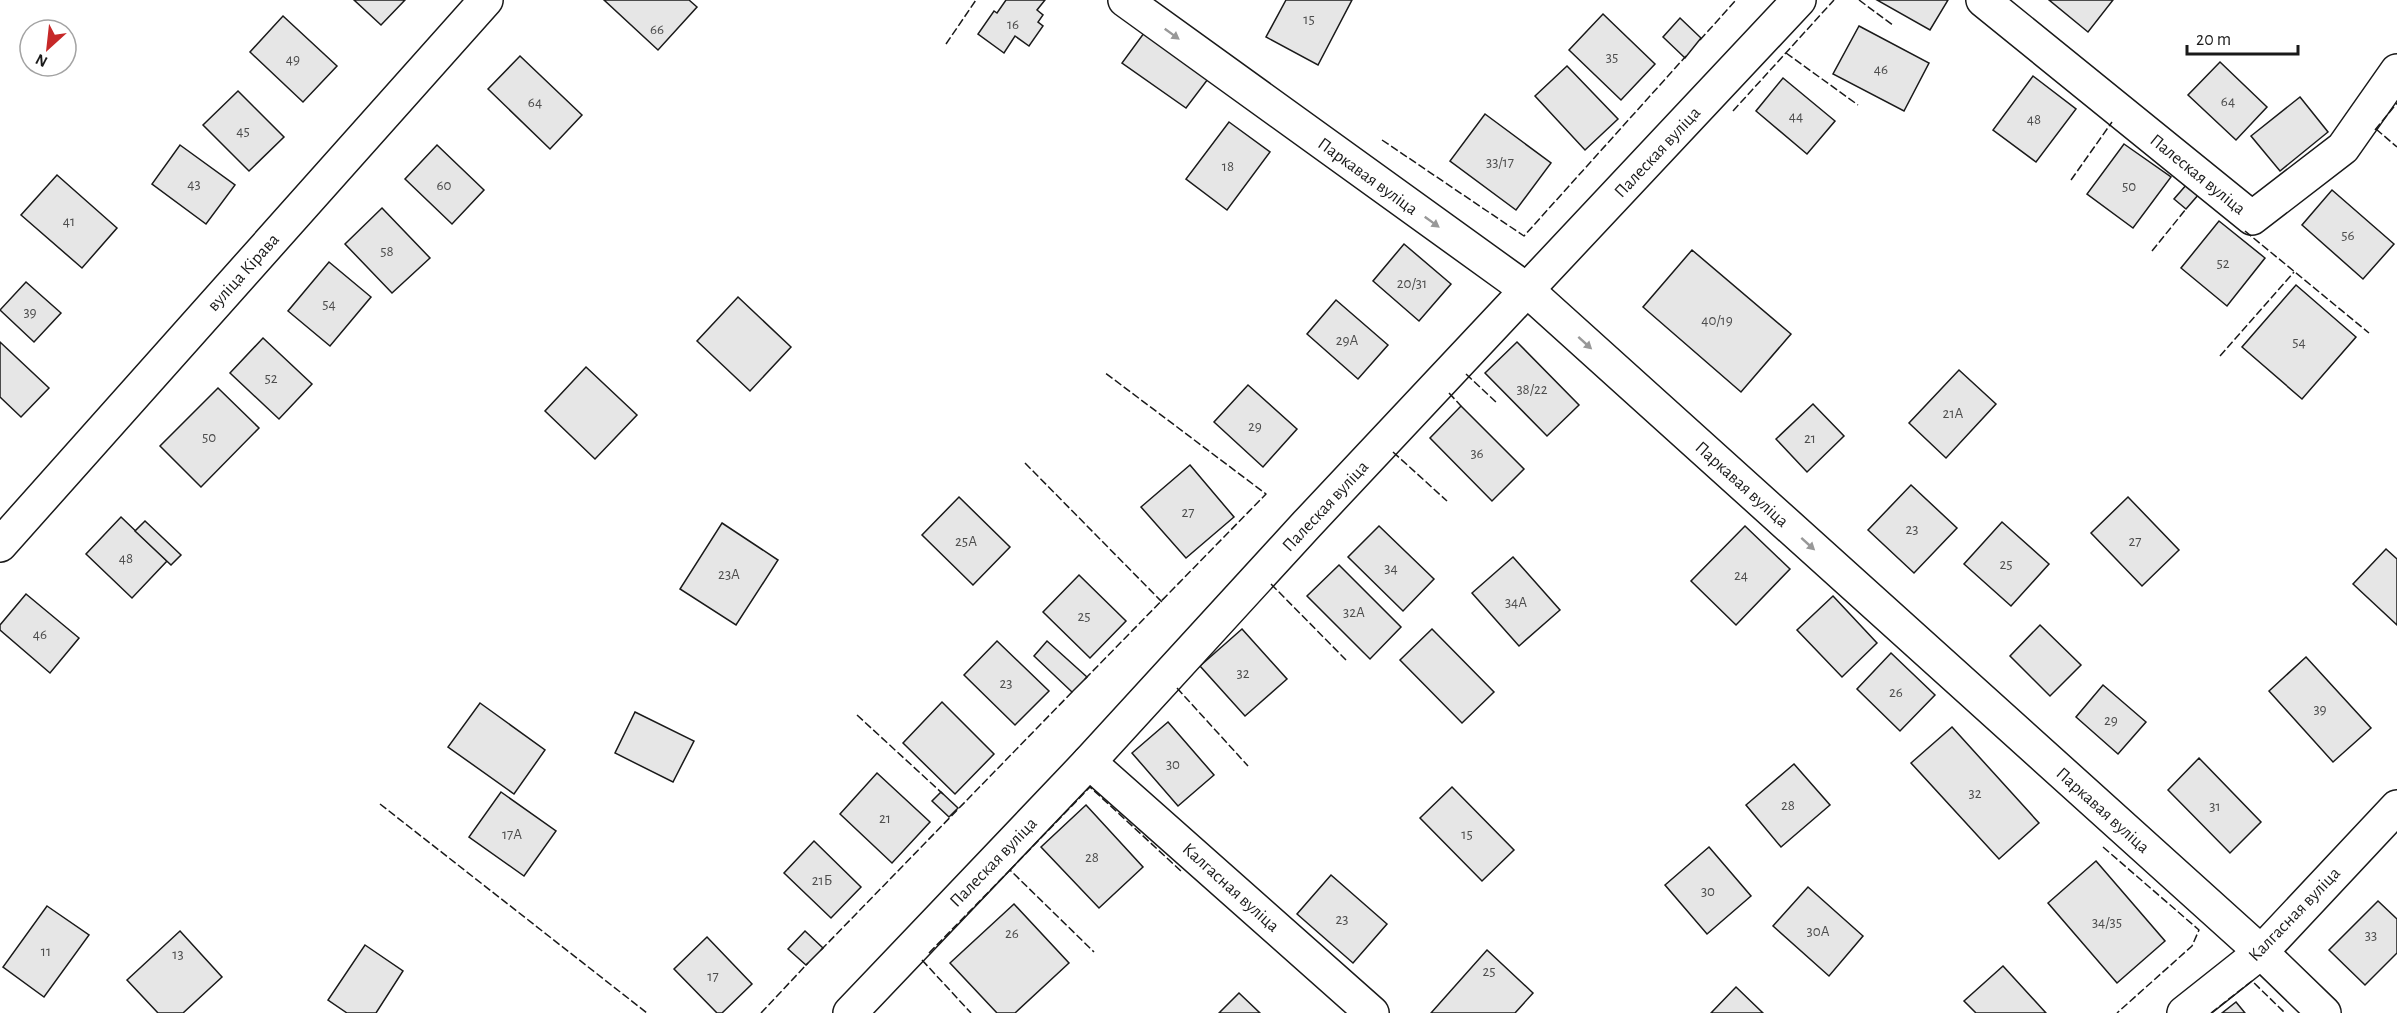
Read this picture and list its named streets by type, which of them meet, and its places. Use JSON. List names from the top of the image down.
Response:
{
  "streets": {
    "street": [
      "Палеская вуліца",
      "Паркавая вуліца",
      "вуліца Кірава",
      "Калгасная вуліца"
    ]
  },
  "crossings": [
    ["Палеская вуліца", "Паркавая вуліца"],
    ["Палеская вуліца", "Калгасная вуліца"],
    ["Паркавая вуліца", "Калгасная вуліца"]
  ],
  "one_way": ["Паркавая вуліца"],
  "house_numbers": [
    "15",
    "16",
    "66",
    "35",
    "49",
    "46",
    "64",
    "64",
    "44",
    "48",
    "45",
    "33/17",
    "18",
    "43",
    "60",
    "50",
    "41",
    "56",
    "58",
    "52",
    "20/31",
    "54",
    "39",
    "40/19",
    "29А",
    "54",
    "52",
    "38/22",
    "21А",
    "29",
    "50",
    "21",
    "36",
    "27",
    "23",
    "25А",
    "27",
    "48",
    "25",
    "34",
    "23А",
    "24",
    "34А",
    "32А",
    "25",
    "46",
    "32",
    "23",
    "26",
    "39",
    "29",
    "30",
    "32",
    "28",
    "31",
    "21",
    "17А",
    "15",
    "28",
    "21Б",
    "30",
    "23",
    "34/35",
    "30А",
    "26",
    "33",
    "11",
    "13",
    "25",
    "17"
  ],
  "scale_bar": "20 m",
  "north": "bottom left"
}
